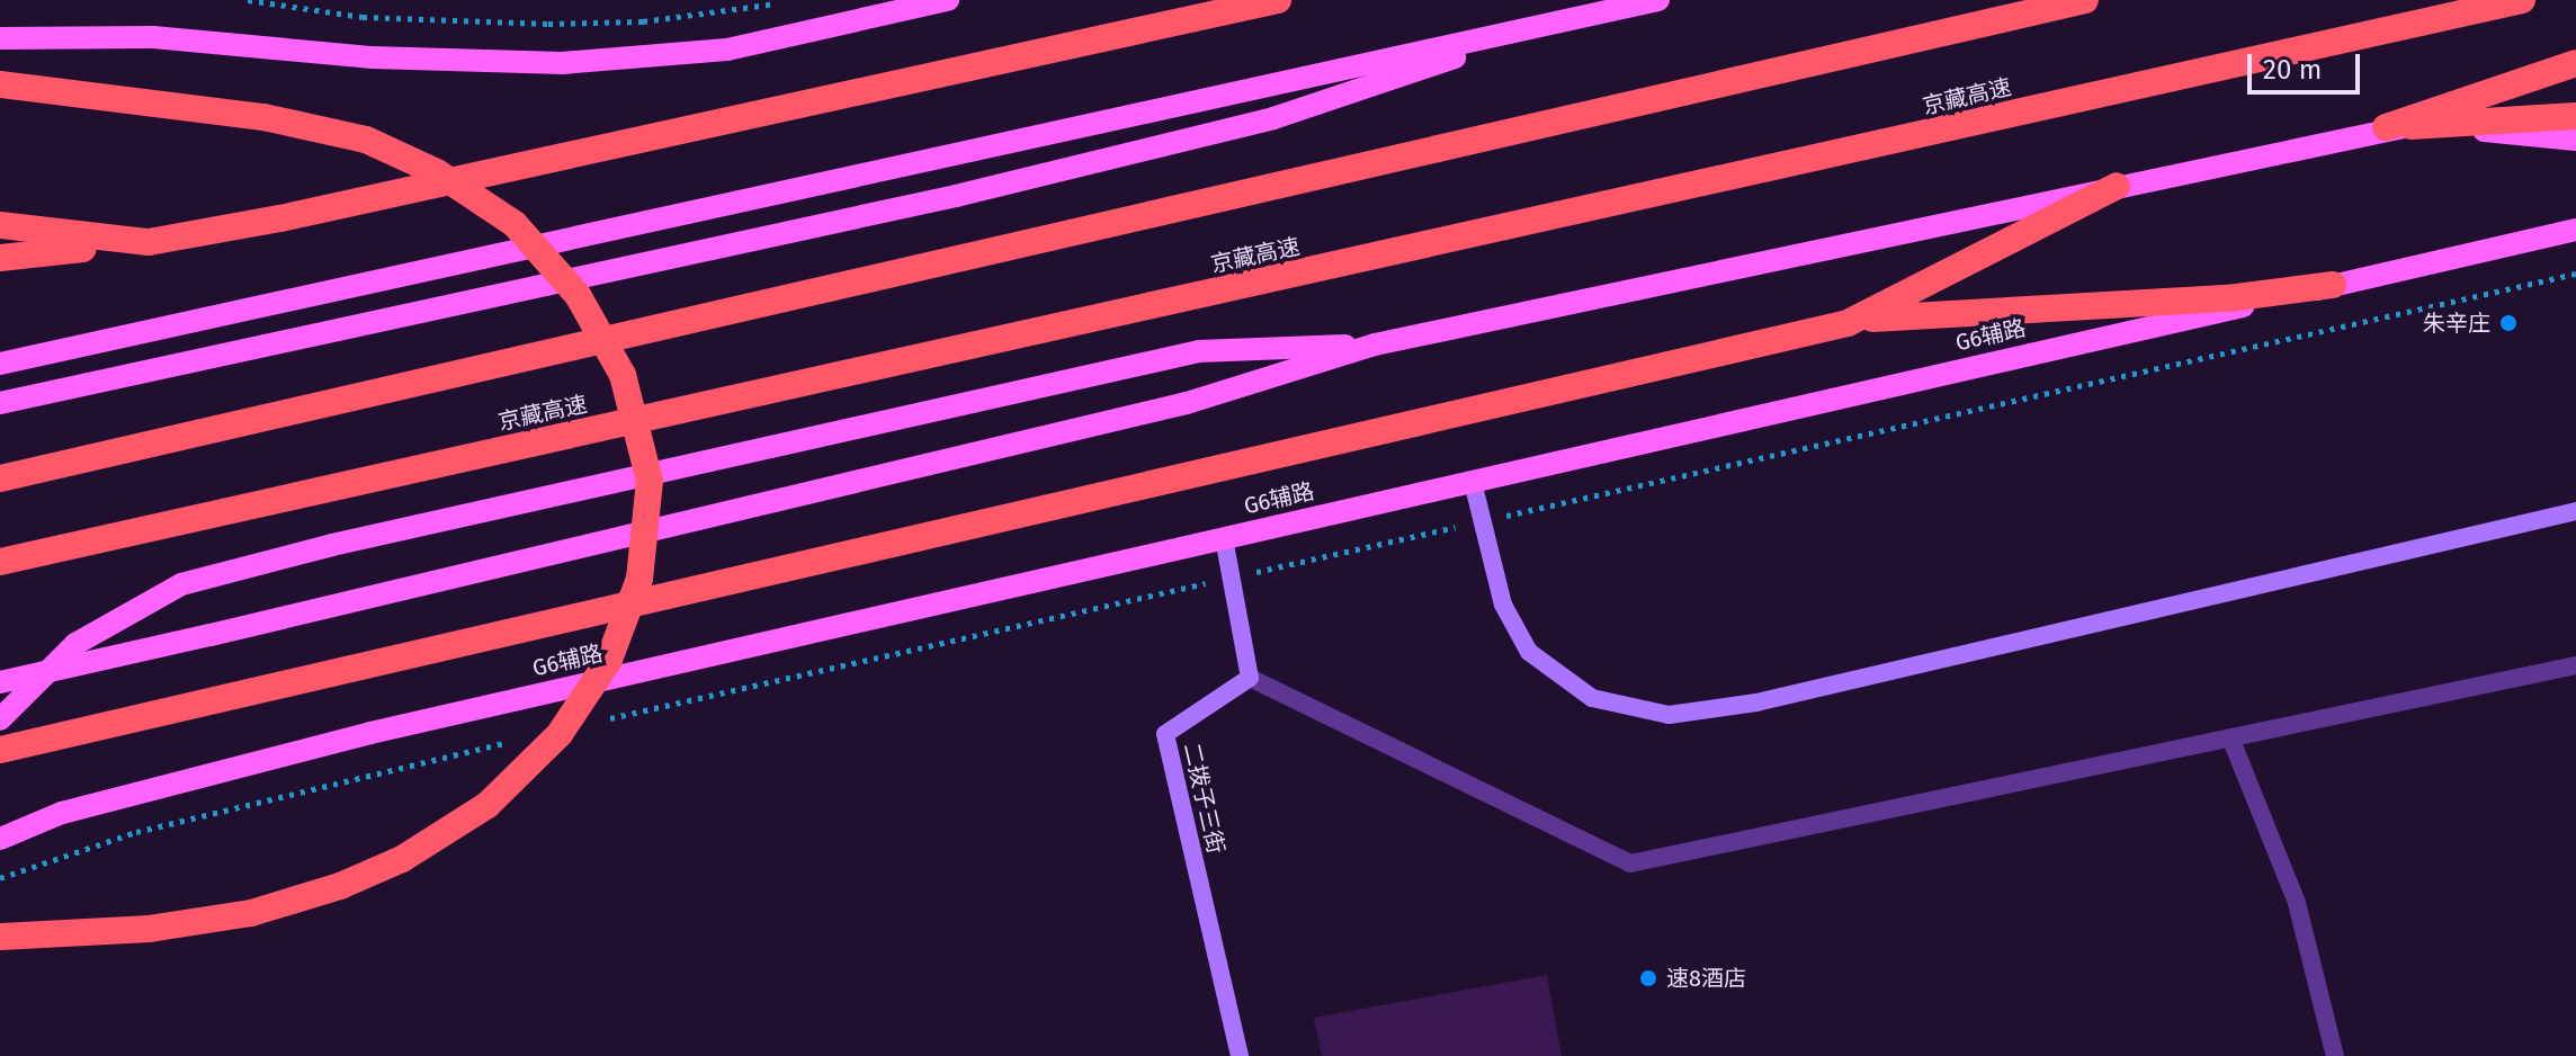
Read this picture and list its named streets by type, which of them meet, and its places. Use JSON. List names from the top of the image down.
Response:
{
  "streets": {
    "highway": ["京藏高速"],
    "main road": ["G6辅路", "二拨子三街"]
  },
  "places": ["朱辛庄", "速8酒店"],
  "scale_bar": "20 m"
}
